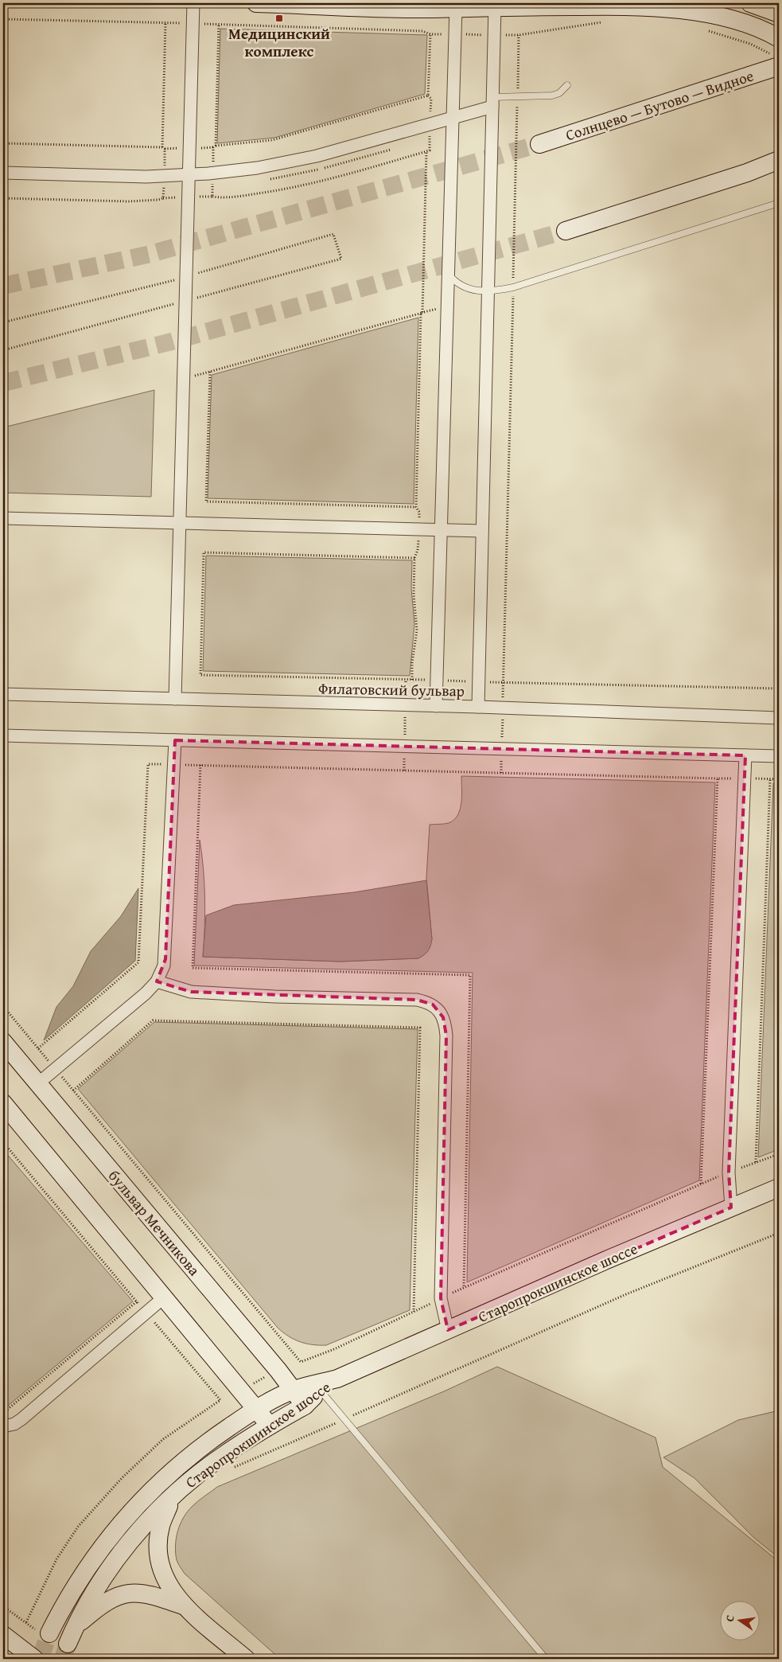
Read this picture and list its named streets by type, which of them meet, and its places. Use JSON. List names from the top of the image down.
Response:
{
  "streets": {
    "street": [
      "Солнцево — Бутово — Видное",
      "Филатовский бульвар",
      "бульвар Мечникова",
      "Старопрокшинское шоссе"
    ]
  },
  "crossings": [
    ["бульвар Мечникова", "Старопрокшинское шоссе"]
  ],
  "places": {
    "transit": ["Медицинский комплекс"]
  },
  "north": "left"
}
